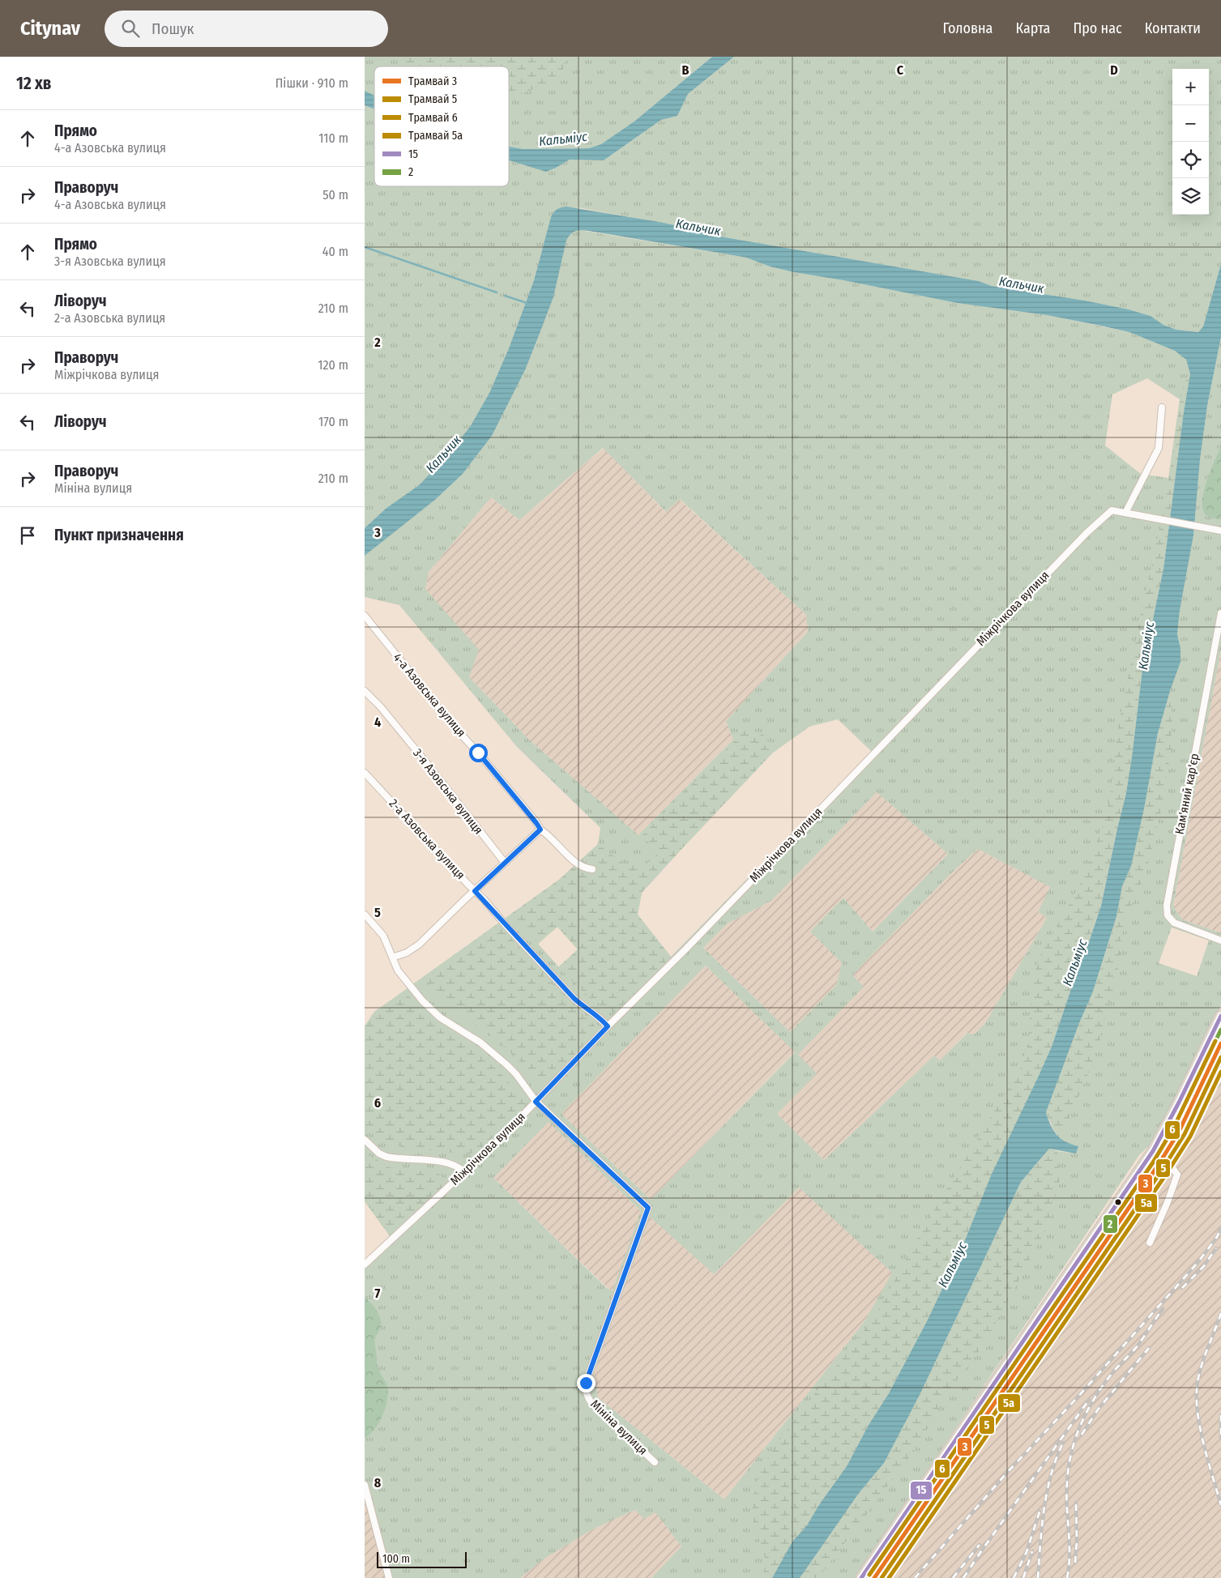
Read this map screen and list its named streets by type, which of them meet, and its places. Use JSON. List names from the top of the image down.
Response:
{
  "streets": {
    "street": [
      "Міжрічкова вулиця",
      "4-а Азовська вулиця",
      "3-я Азовська вулиця",
      "Кам'яний кар'єр",
      "2-а Азовська вулиця",
      "Мініна вулиця"
    ]
  },
  "crossings": [
    ["Міжрічкова вулиця", "2-а Азовська вулиця"],
    ["Міжрічкова вулиця", "Мініна вулиця"]
  ],
  "water": ["Кальміус", "Кальчик"],
  "lines": [
    "transit line 15",
    "transit line 2",
    "tram line 6",
    "tram line 3",
    "tram line 5",
    "tram line 5а"
  ],
  "legend": [
    "Трамвай 3",
    "Трамвай 5",
    "Трамвай 6",
    "Трамвай 5а",
    "15",
    "2"
  ],
  "scale_bar": "100 m",
  "page": {
    "header": "Citynav",
    "search": "Пошук",
    "nav": [
      "Головна",
      "Карта",
      "Про нас",
      "Контакти"
    ],
    "heading": ["12 хв", "Пішки · 910 m"],
    "map_buttons": ["+", "−"],
    "list": [
      ["Прямо", "4-а Азовська вулиця", "110 m"],
      ["Праворуч", "4-а Азовська вулиця", "50 m"],
      ["Прямо", "3-я Азовська вулиця", "40 m"],
      ["Ліворуч", "2-а Азовська вулиця", "210 m"],
      ["Праворуч", "Міжрічкова вулиця", "120 m"],
      ["Ліворуч", "170 m"],
      ["Праворуч", "Мініна вулиця", "210 m"],
      "Пункт призначення"
    ],
    "scale": "100 m"
  },
  "grid": {
    "columns": ["B", "C", "D"],
    "rows": [
      "2",
      "3",
      "4",
      "5",
      "6",
      "7",
      "8"
    ]
  }
}
